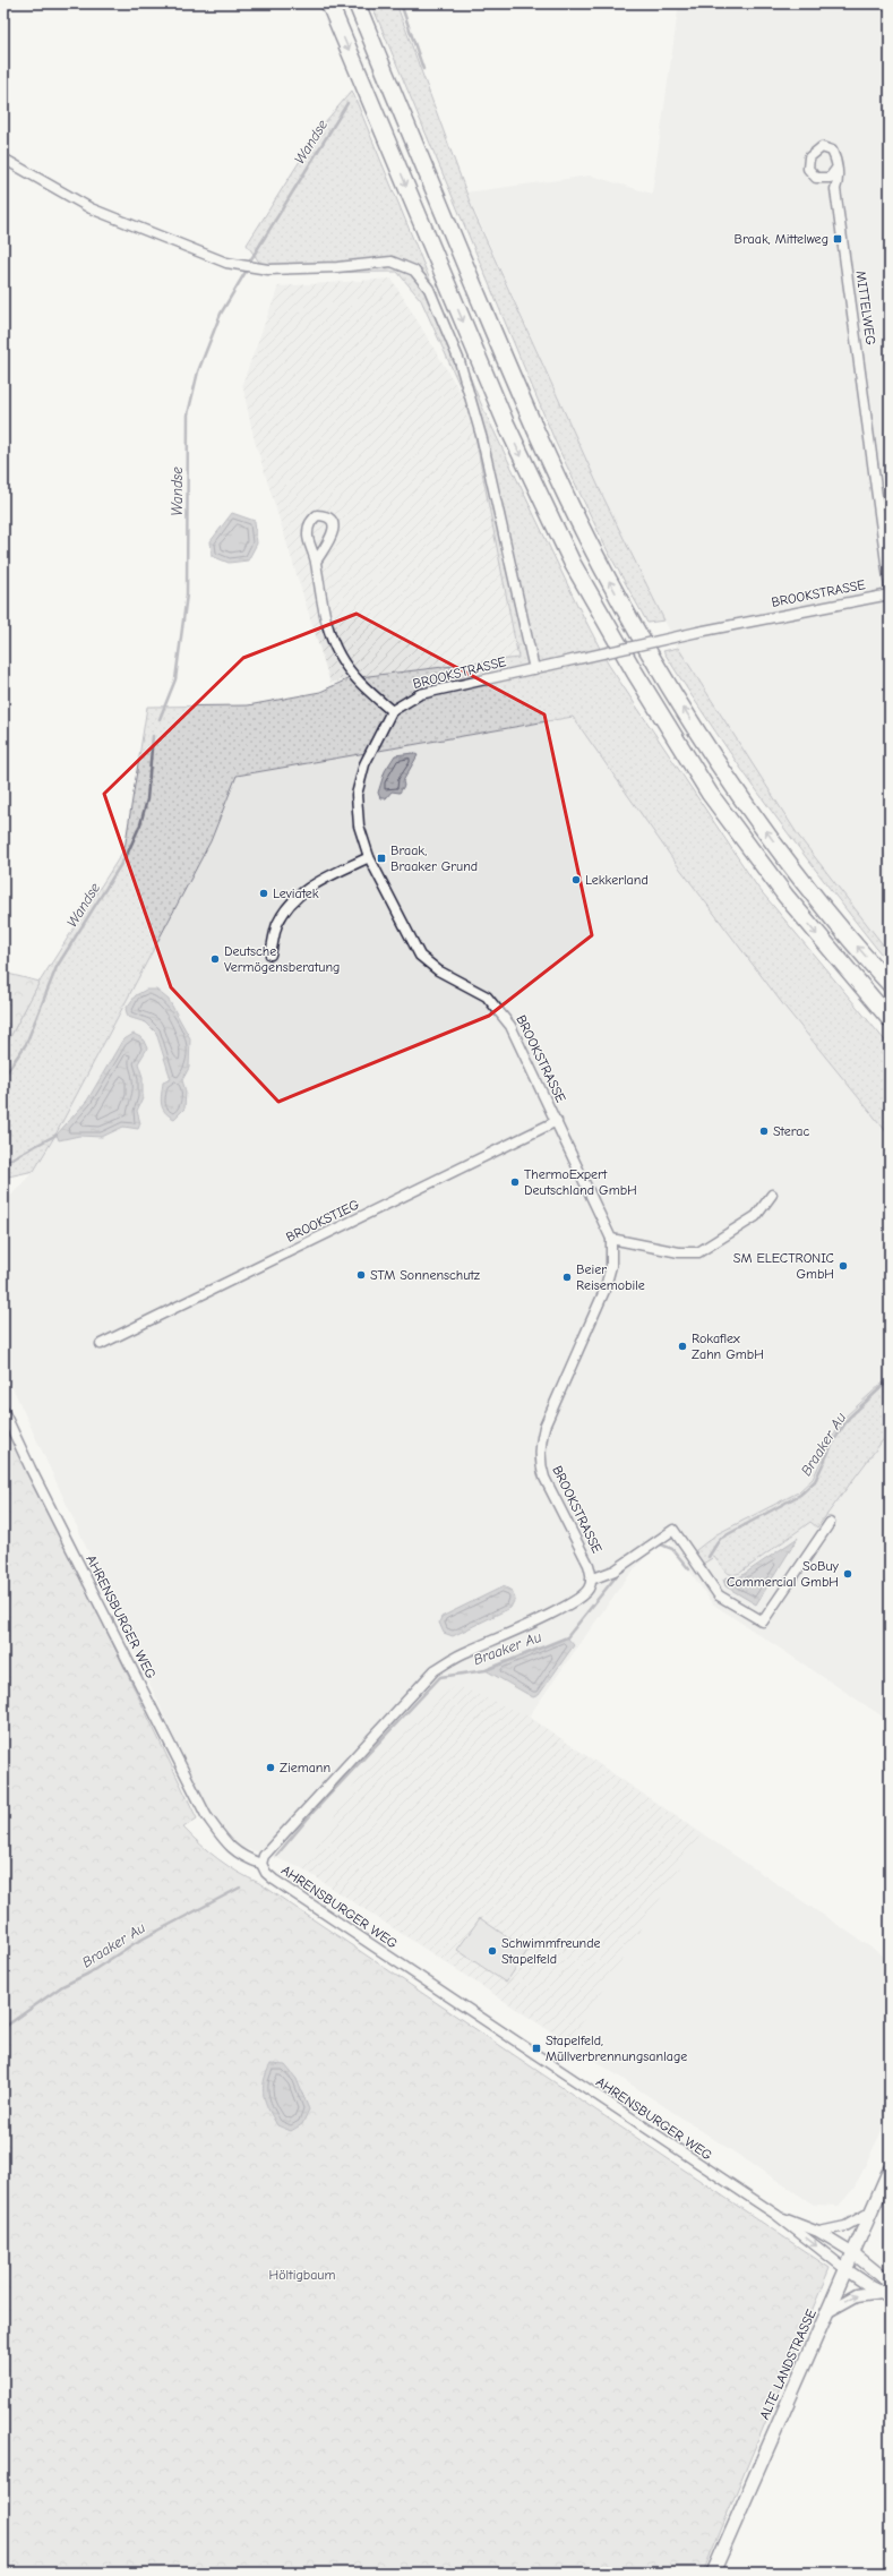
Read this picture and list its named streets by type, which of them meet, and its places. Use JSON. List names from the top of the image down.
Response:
{
  "streets": {
    "main road": ["ALTE LANDSTRASSE"],
    "street": [
      "MITTELWEG",
      "BROOKSTRASSE",
      "BROOKSTIEG",
      "AHRENSBURGER WEG"
    ]
  },
  "crossings": [
    ["BROOKSTRASSE", "BROOKSTIEG"],
    ["AHRENSBURGER WEG", "ALTE LANDSTRASSE"]
  ],
  "water": ["Wandse", "Braaker Au"],
  "parks": ["Höltigbaum"],
  "places": {
    "transit": ["Braak, Mittelweg", "Braak, Braaker Grund", "Stapelfeld, Müllverbrennungsanlage"],
    "other": [
      "Lekkerland",
      "Leviatek",
      "Deutsche Vermögensberatung",
      "Sterac",
      "ThermoExpert Deutschland GmbH",
      "SM ELECTRONIC GmbH",
      "STM Sonnenschutz",
      "Beier Reisemobile",
      "Rokaflex Zahn GmbH",
      "SoBuy Commercial GmbH",
      "Ziemann",
      "Schwimmfreunde Stapelfeld"
    ]
  }
}
